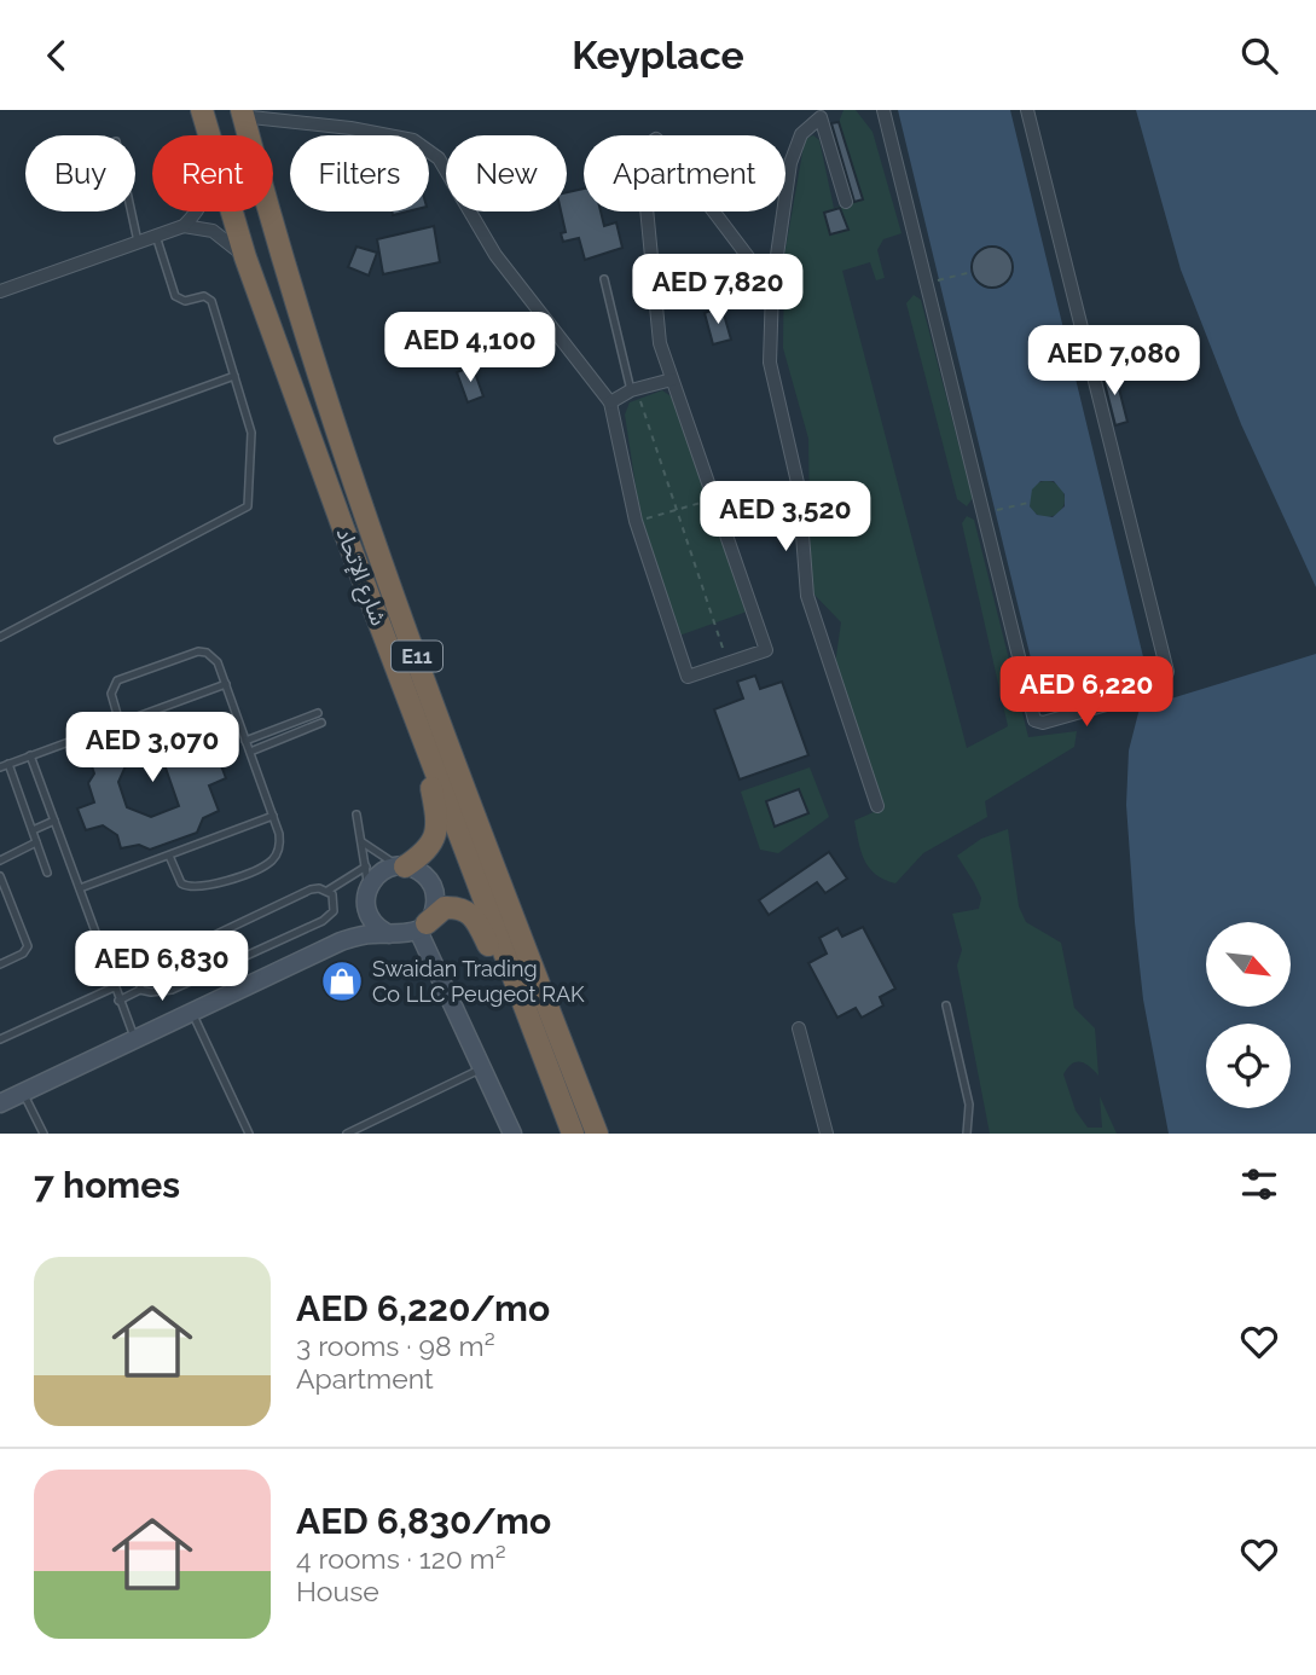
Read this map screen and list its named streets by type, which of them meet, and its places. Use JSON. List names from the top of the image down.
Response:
{
  "streets": {
    "highway": ["شارع الإتحاد", "E11"]
  },
  "places": {
    "shop": ["Swaidan Trading Co LLC Peugeot RAK"]
  },
  "north": "bottom right",
  "page": {
    "header": "Keyplace",
    "chip": [
      "Buy",
      "Rent",
      "Filters",
      "New",
      "Apartment"
    ],
    "price": [
      "AED 7,820",
      "AED 4,100",
      "AED 7,080",
      "AED 3,520",
      "AED 6,220",
      "AED 3,070",
      "AED 6,830"
    ],
    "heading": "7 homes",
    "list": [
      {
        "name": "AED 6,220/mo",
        "note": "3 rooms · 98 m² · Apartment"
      },
      {
        "name": "AED 6,830/mo",
        "note": "4 rooms · 120 m² · House"
      }
    ]
  }
}
